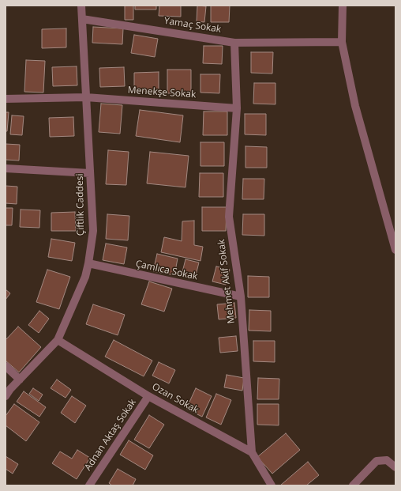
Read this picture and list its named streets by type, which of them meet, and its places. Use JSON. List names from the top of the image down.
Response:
{
  "streets": {
    "street": [
      "Yamaç Sokak",
      "Menekşe Sokak",
      "Çiftlik Caddesi",
      "Çamlıca Sokak",
      "Mehmet Akif Sokak",
      "Ozan Sokak",
      "Adnan Aktaş Sokak"
    ]
  },
  "crossings": [
    ["Yamaç Sokak", "Çiftlik Caddesi"],
    ["Menekşe Sokak", "Çiftlik Caddesi"],
    ["Menekşe Sokak", "Mehmet Akif Sokak"],
    ["Çiftlik Caddesi", "Çamlıca Sokak"],
    ["Çiftlik Caddesi", "Ozan Sokak"],
    ["Çamlıca Sokak", "Mehmet Akif Sokak"],
    ["Mehmet Akif Sokak", "Ozan Sokak"],
    ["Ozan Sokak", "Adnan Aktaş Sokak"]
  ]
}
